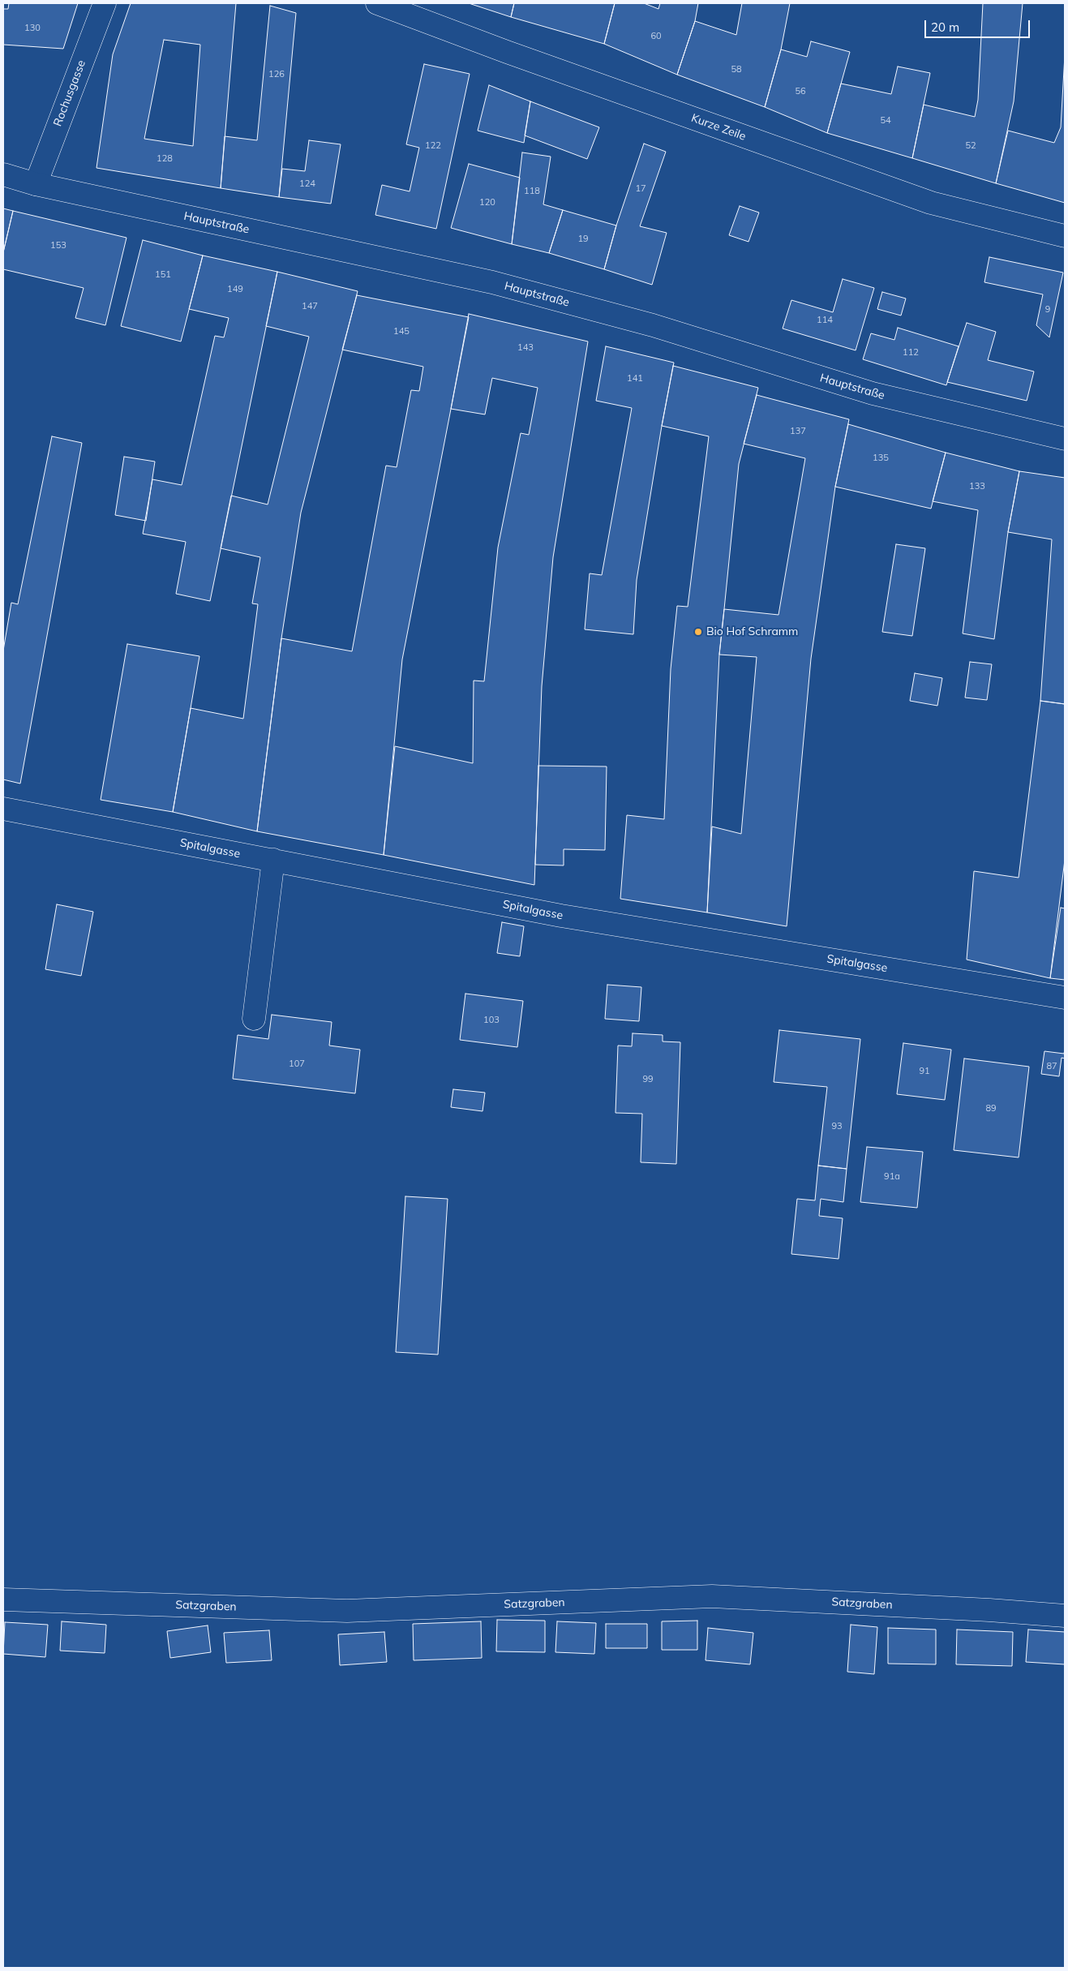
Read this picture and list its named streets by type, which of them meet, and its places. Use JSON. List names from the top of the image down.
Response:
{
  "streets": {
    "street": [
      "Rochusgasse",
      "Kurze Zeile",
      "Hauptstraße",
      "Spitalgasse",
      "Satzgraben"
    ]
  },
  "crossings": [
    ["Rochusgasse", "Hauptstraße"]
  ],
  "places": ["Bio Hof Schramm"],
  "house_numbers": [
    "130",
    "60",
    "58",
    "126",
    "56",
    "54",
    "122",
    "52",
    "128",
    "124",
    "17",
    "118",
    "120",
    "19",
    "153",
    "151",
    "149",
    "147",
    "9",
    "114",
    "145",
    "143",
    "112",
    "141",
    "137",
    "135",
    "133",
    "103",
    "107",
    "87",
    "91",
    "99",
    "89",
    "93",
    "91a"
  ],
  "scale_bar": "20 m"
}
